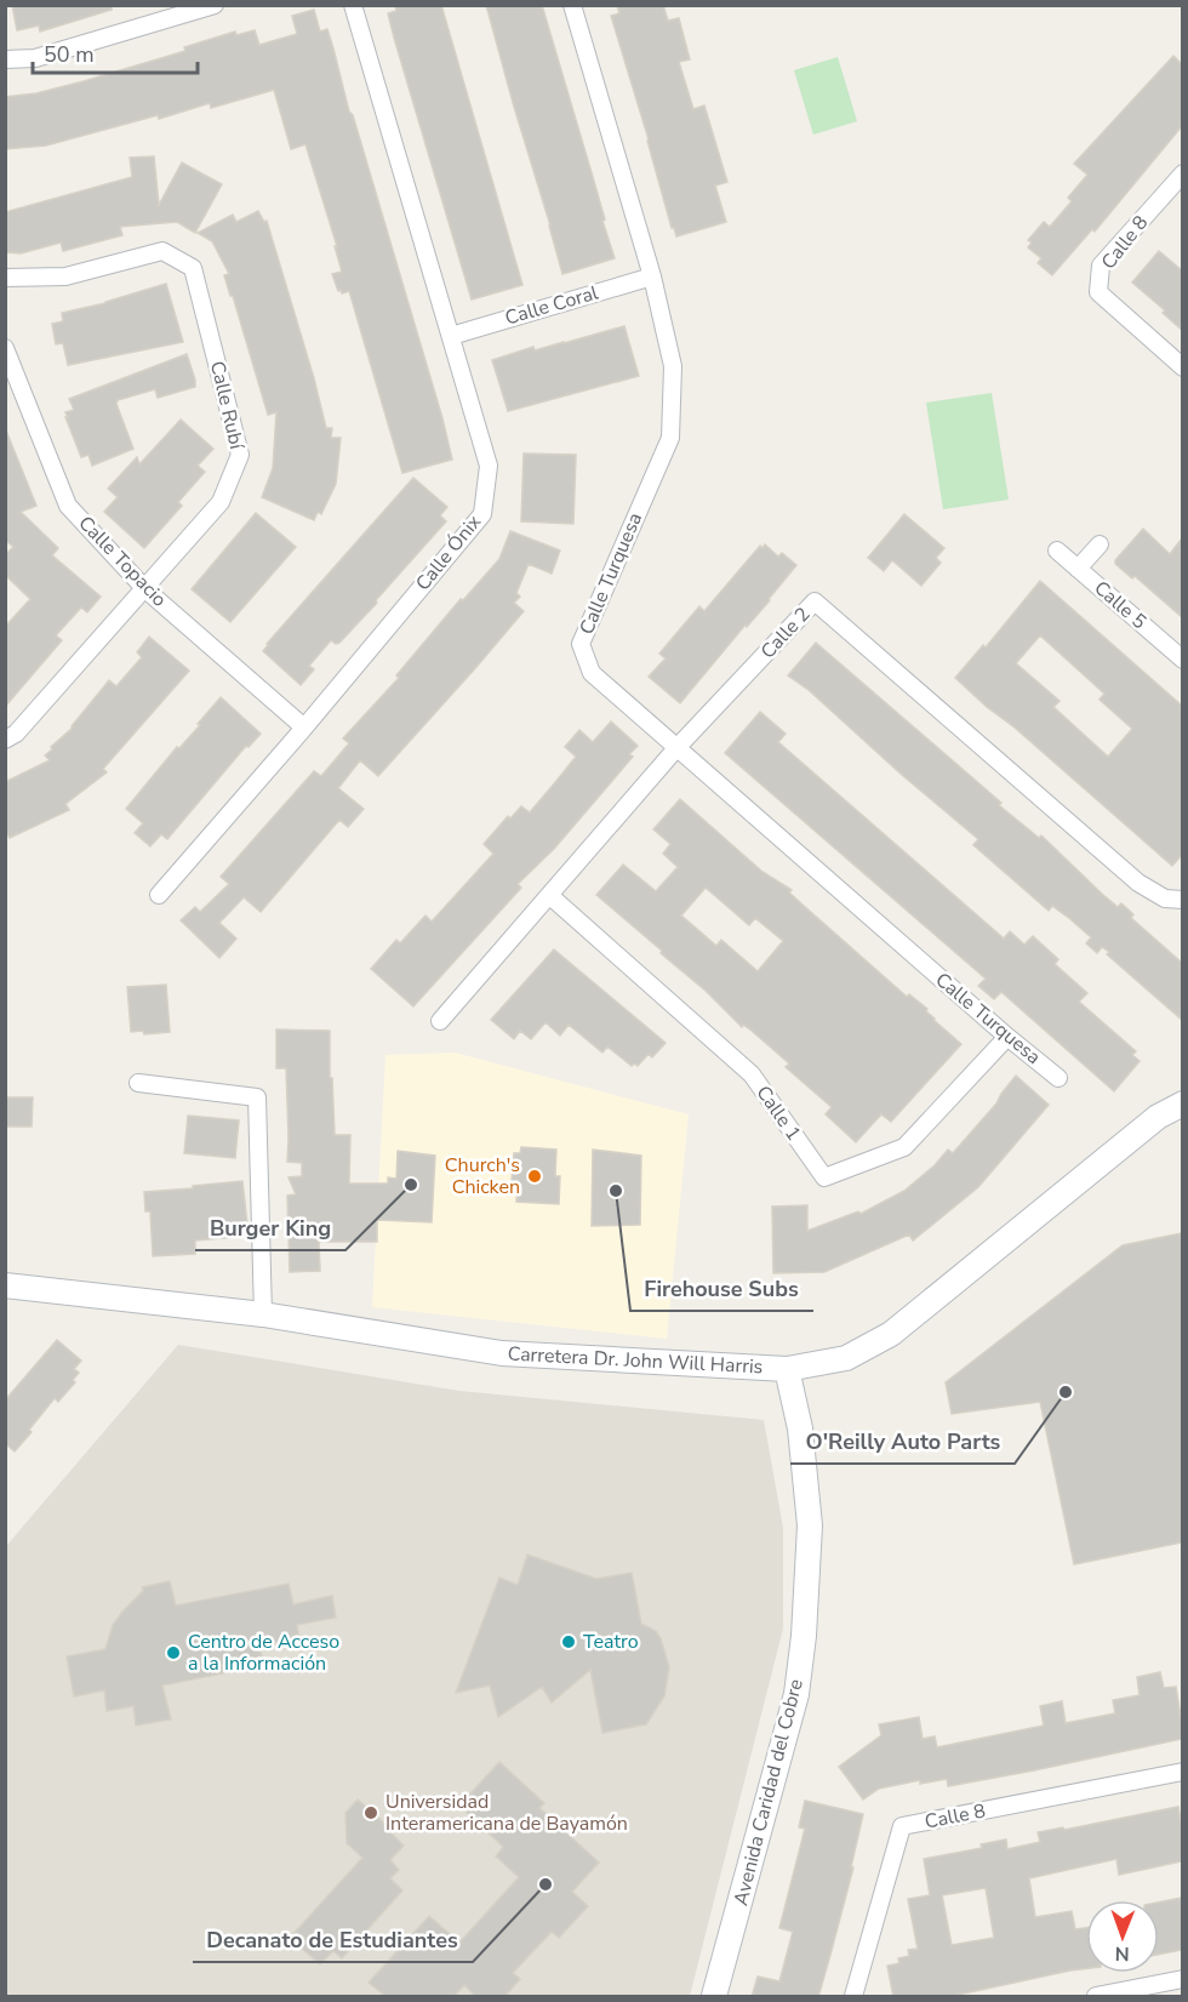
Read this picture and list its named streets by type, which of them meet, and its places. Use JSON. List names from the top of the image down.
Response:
{
  "streets": {
    "street": [
      "Calle 8",
      "Calle Coral",
      "Calle Rubí",
      "Calle Ónix",
      "Calle Topacio",
      "Calle Turquesa",
      "Calle 5",
      "Calle 2",
      "Calle 1",
      "Carretera Dr. John Will Harris",
      "Avenida Caridad del Cobre"
    ]
  },
  "crossings": [
    ["Calle Coral", "Calle Ónix"],
    ["Calle Coral", "Calle Turquesa"],
    ["Calle Rubí", "Calle Topacio"],
    ["Calle Ónix", "Calle Topacio"],
    ["Calle Turquesa", "Calle 2"],
    ["Calle Turquesa", "Calle 1"],
    ["Calle 2", "Calle 1"],
    ["Carretera Dr. John Will Harris", "Avenida Caridad del Cobre"]
  ],
  "places": [
    "Church's Chicken",
    "Burger King",
    "Firehouse Subs",
    "O'Reilly Auto Parts",
    "Teatro",
    "Centro de Acceso a la Información",
    "Universidad Interamericana de Bayamón",
    "Decanato de Estudiantes"
  ],
  "scale_bar": "50 m",
  "north": "bottom"
}
